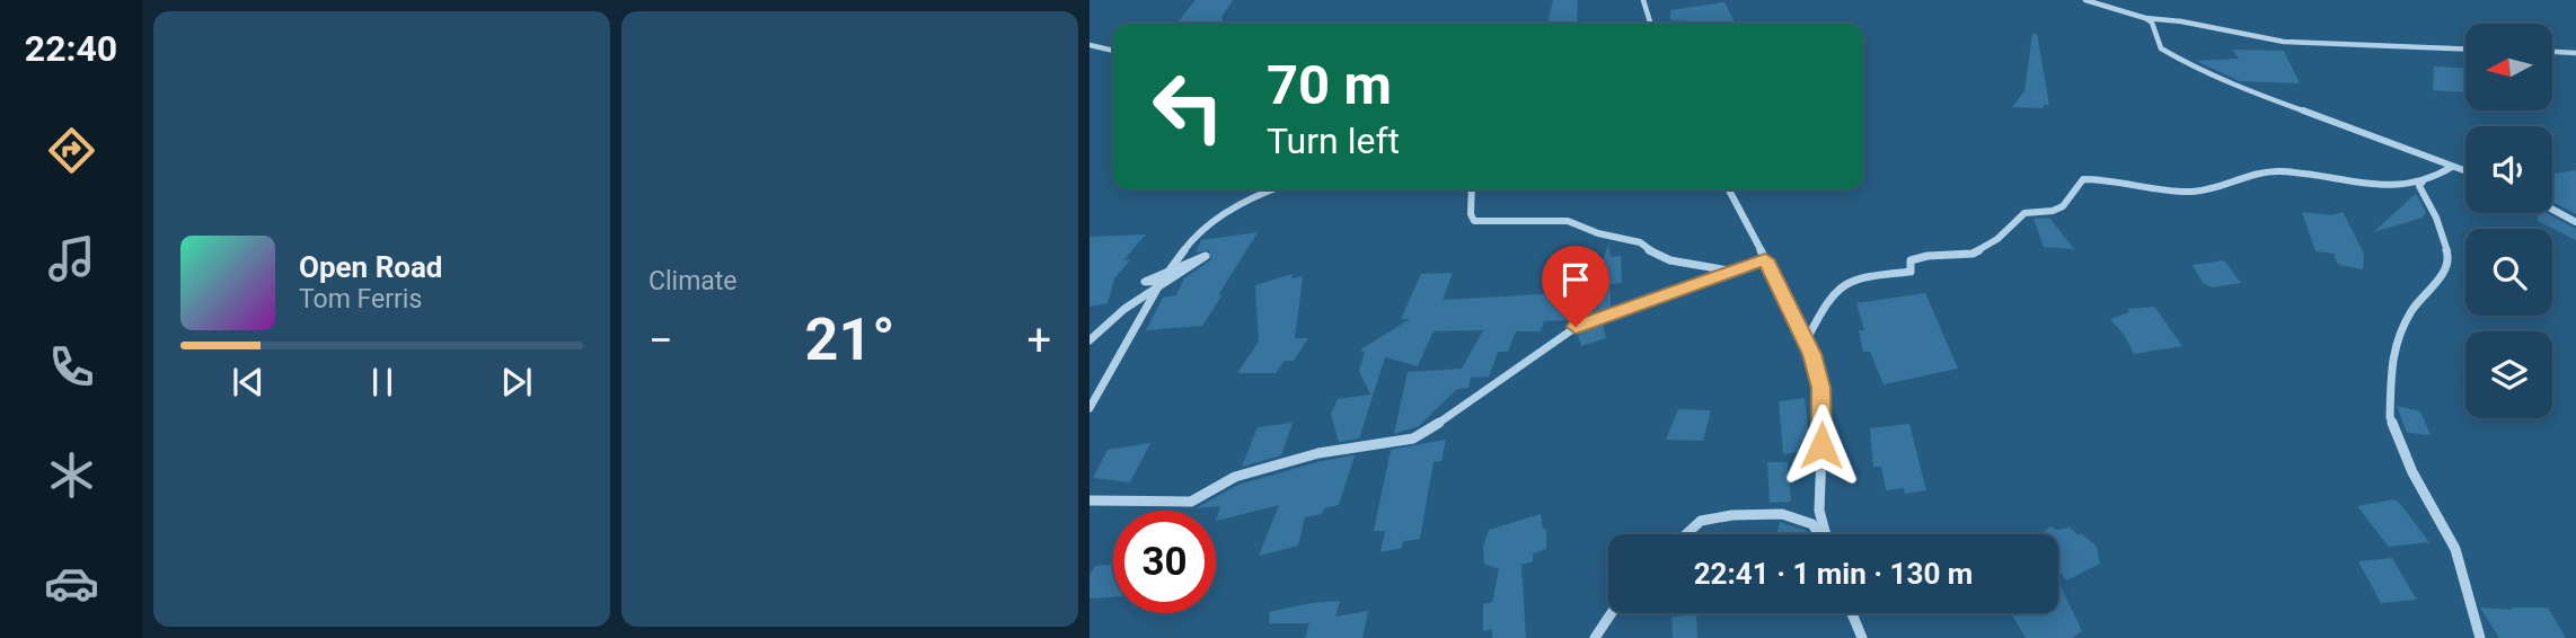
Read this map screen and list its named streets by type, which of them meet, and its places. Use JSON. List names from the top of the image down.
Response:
{
  "north": "left",
  "page": {
    "tabs": "22:40",
    "tile": "Climate",
    "turn": ["70 m", "Turn left"],
    "song": ["Open Road", "Tom Ferris"],
    "heat": ["−", "21°", "+"],
    "limit": "30",
    "trip": "22:41 · 1 min · 130 m"
  }
}
